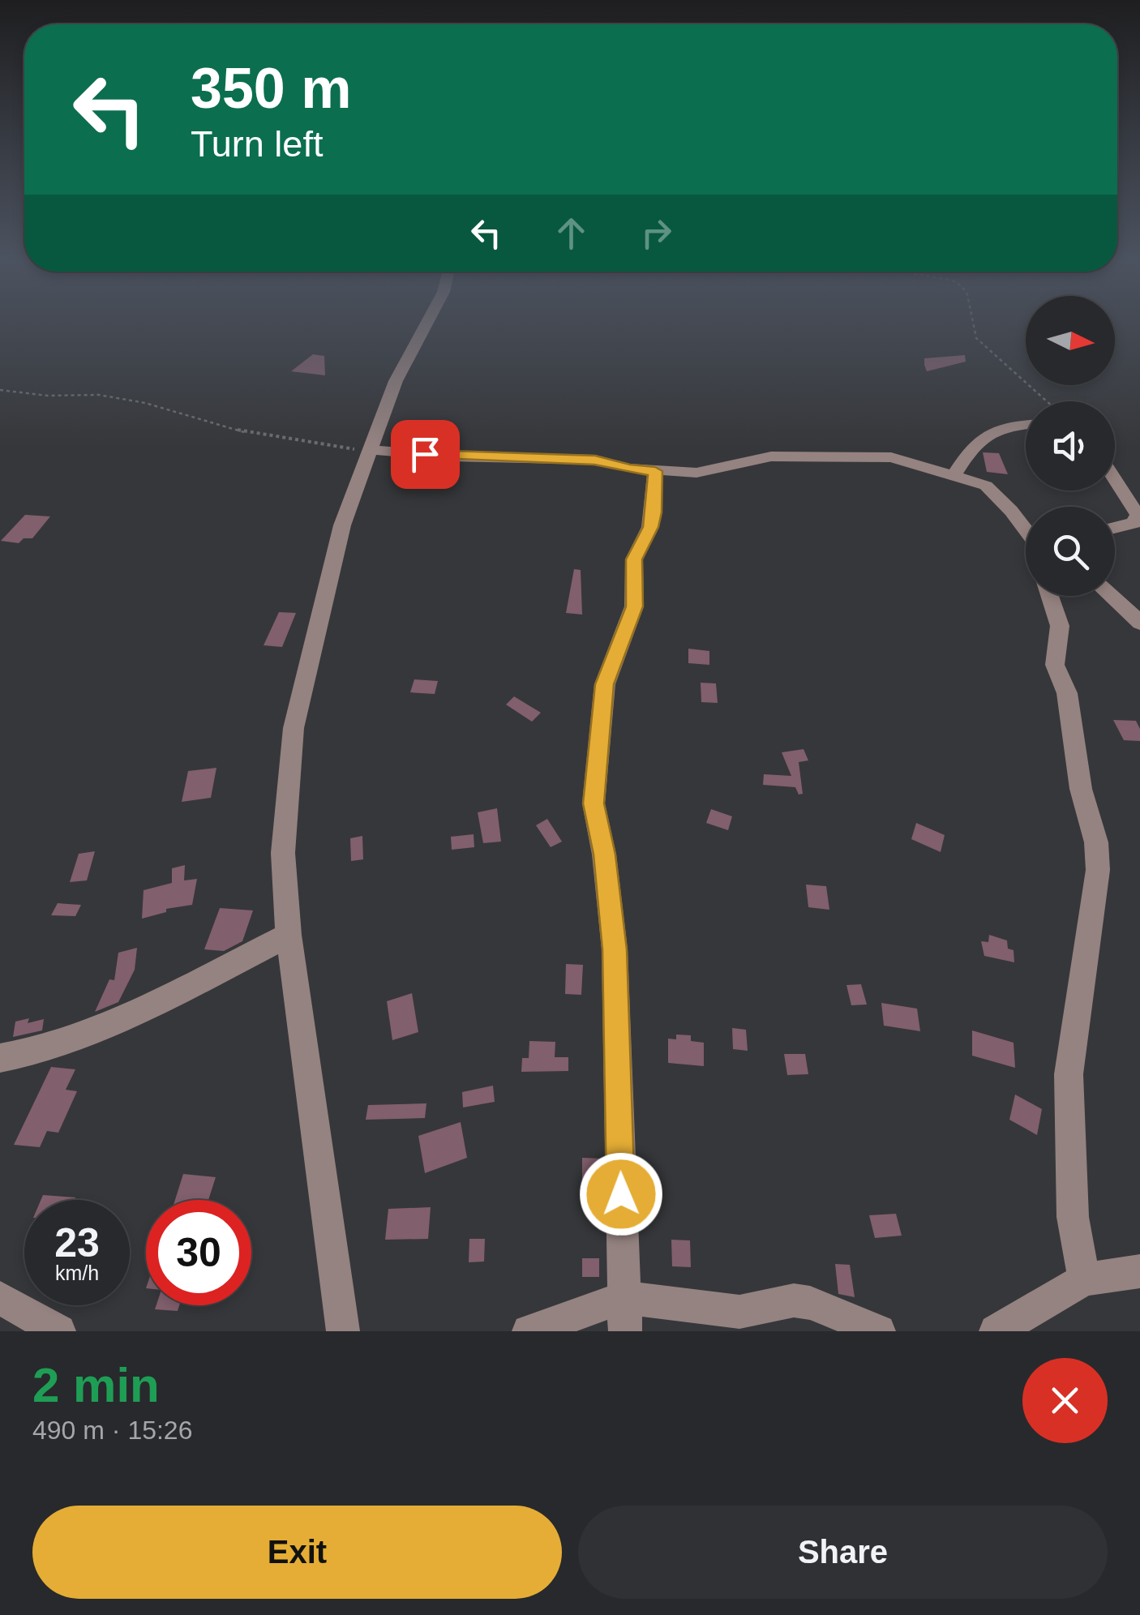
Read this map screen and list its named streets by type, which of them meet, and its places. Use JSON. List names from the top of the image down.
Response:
{
  "north": "right",
  "page": {
    "turn": ["350 m", "Turn left"],
    "speed": "23 km/h",
    "limit": "30",
    "heading": ["2 min", "490 m · 15:26"],
    "buttons": ["Exit", "Share"]
  }
}
